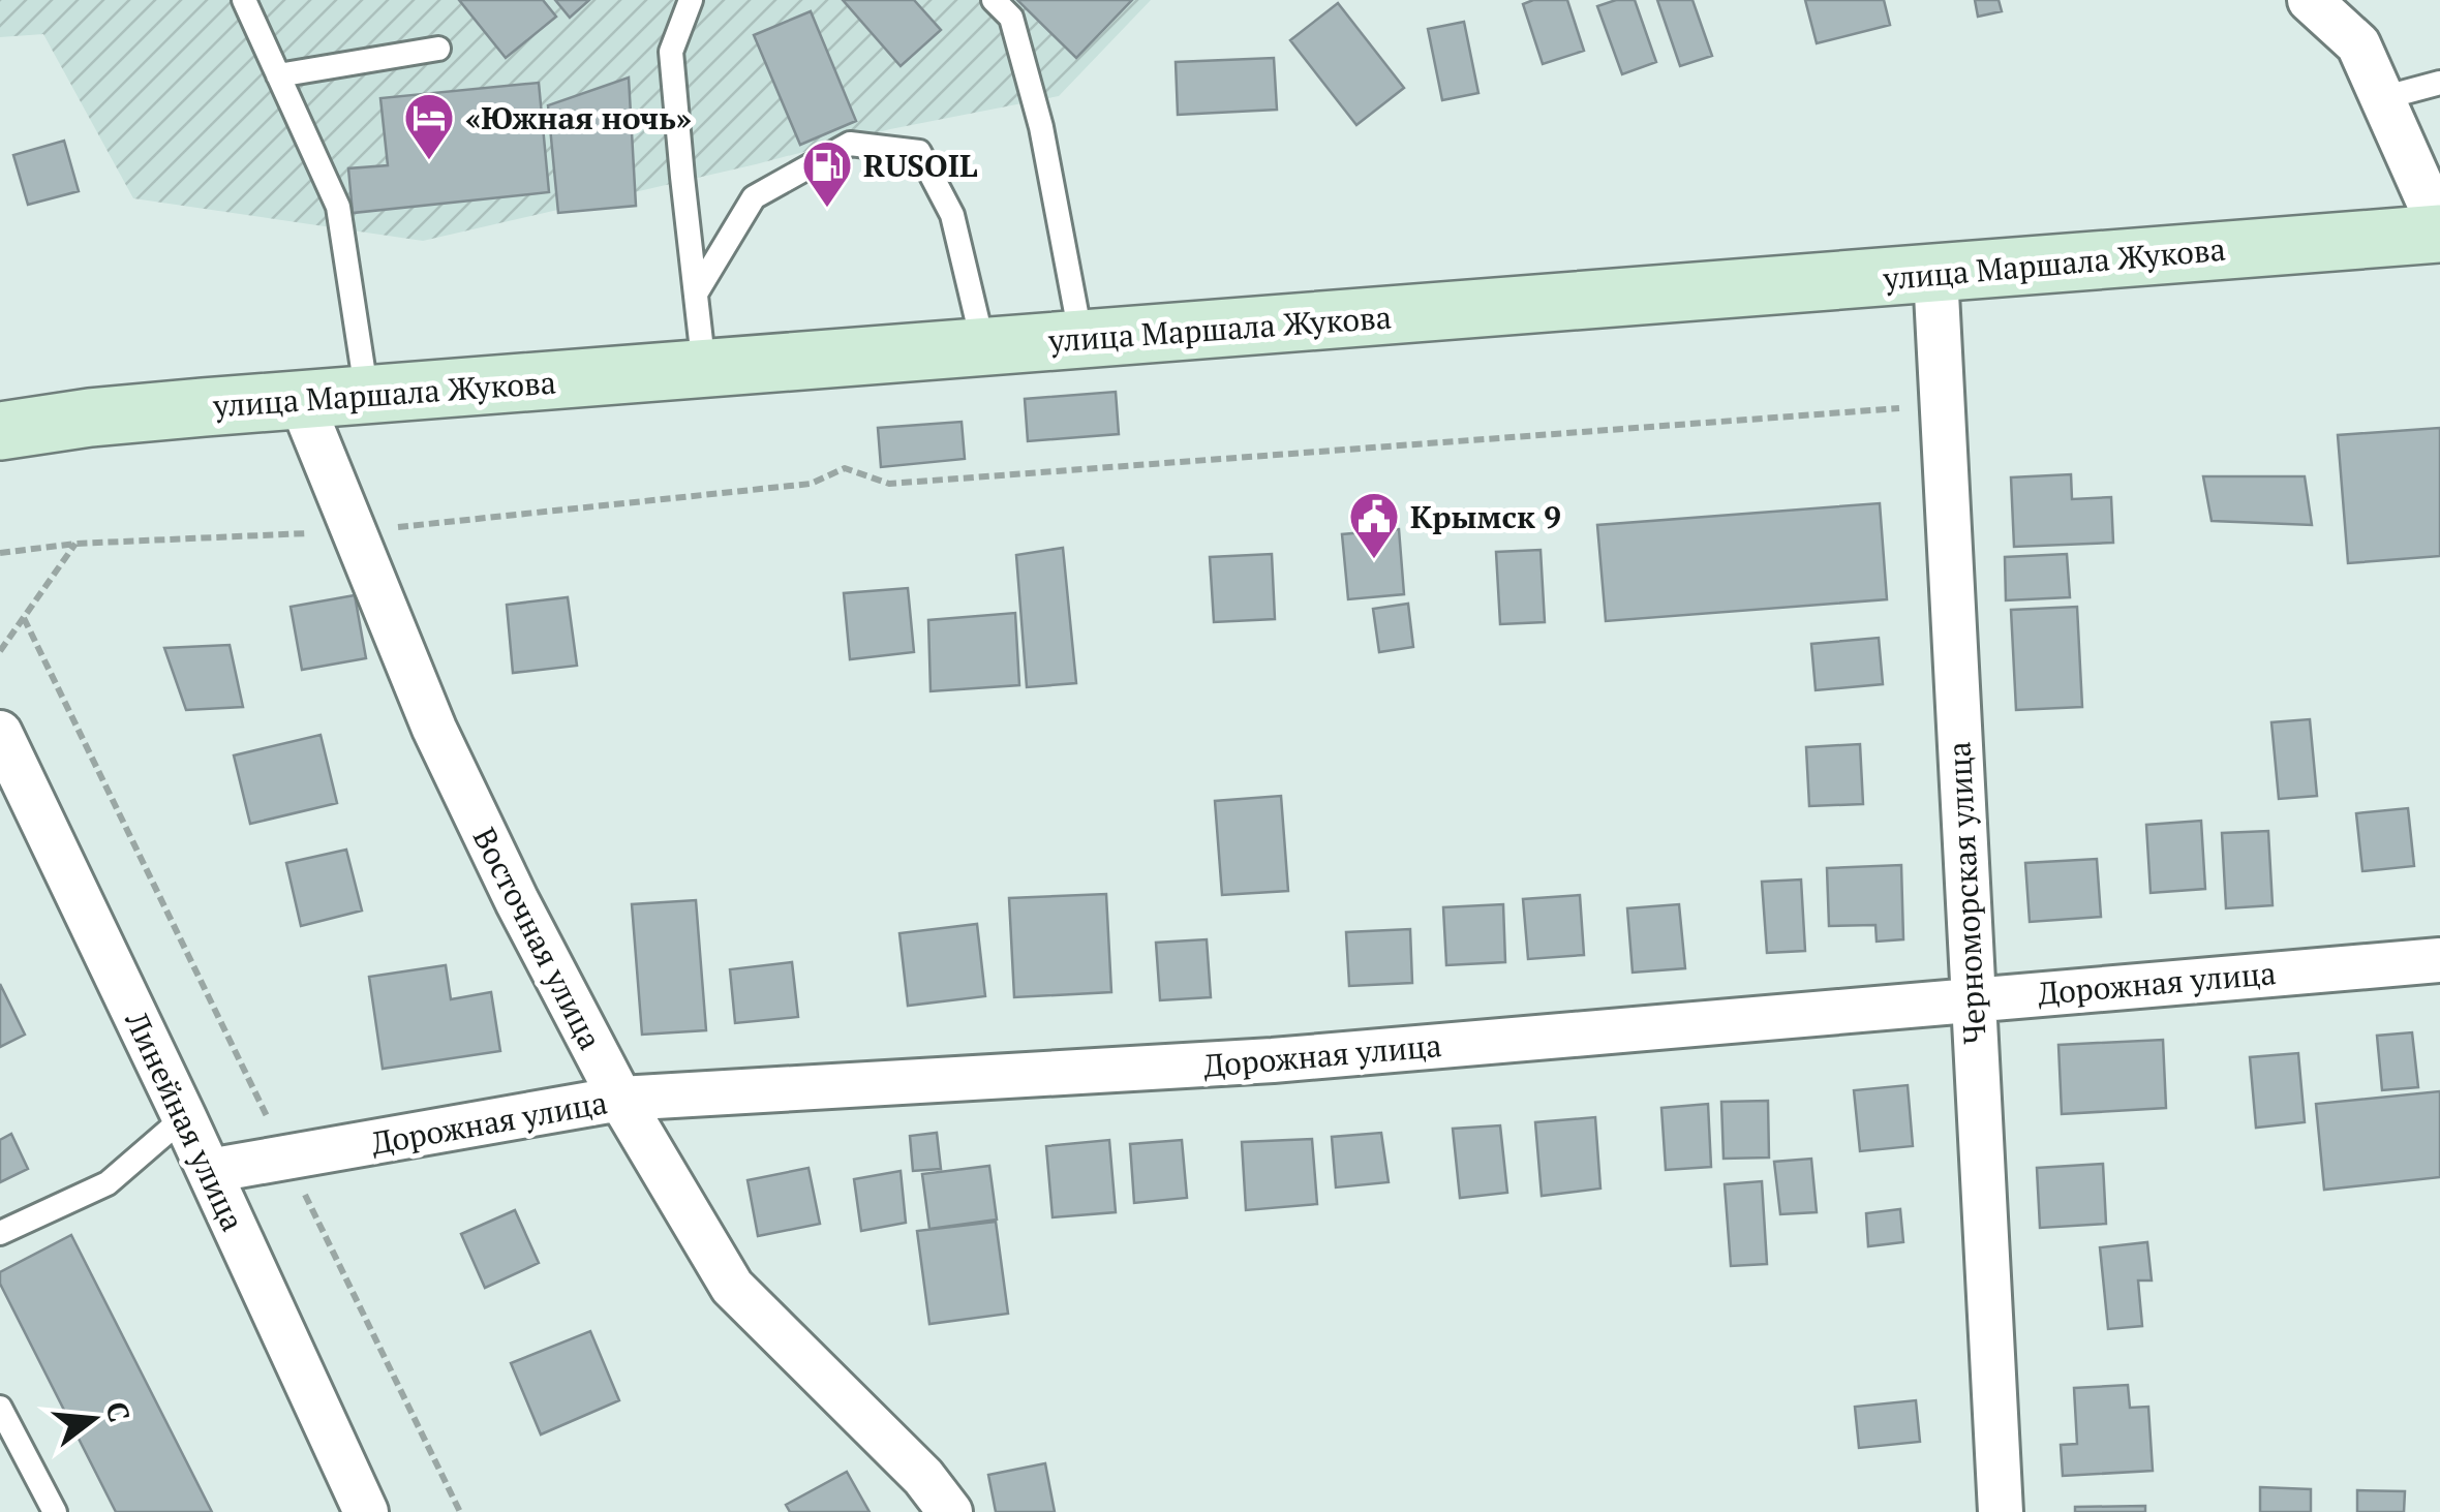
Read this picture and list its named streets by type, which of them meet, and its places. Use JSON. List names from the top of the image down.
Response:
{
  "streets": {
    "main road": ["улица Маршала Жукова"],
    "street": [
      "Черноморская улица",
      "Восточная улица",
      "Дорожная улица",
      "Линейная улица"
    ]
  },
  "crossings": [
    ["улица Маршала Жукова", "Черноморская улица"],
    ["улица Маршала Жукова", "Восточная улица"],
    ["Черноморская улица", "Дорожная улица"],
    ["Восточная улица", "Дорожная улица"],
    ["Дорожная улица", "Линейная улица"]
  ],
  "places": {
    "hotel": ["«Южная ночь»"],
    "fuel station": ["RUSOIL"],
    "public building": ["Крымск 9"]
  },
  "north": "right"
}
